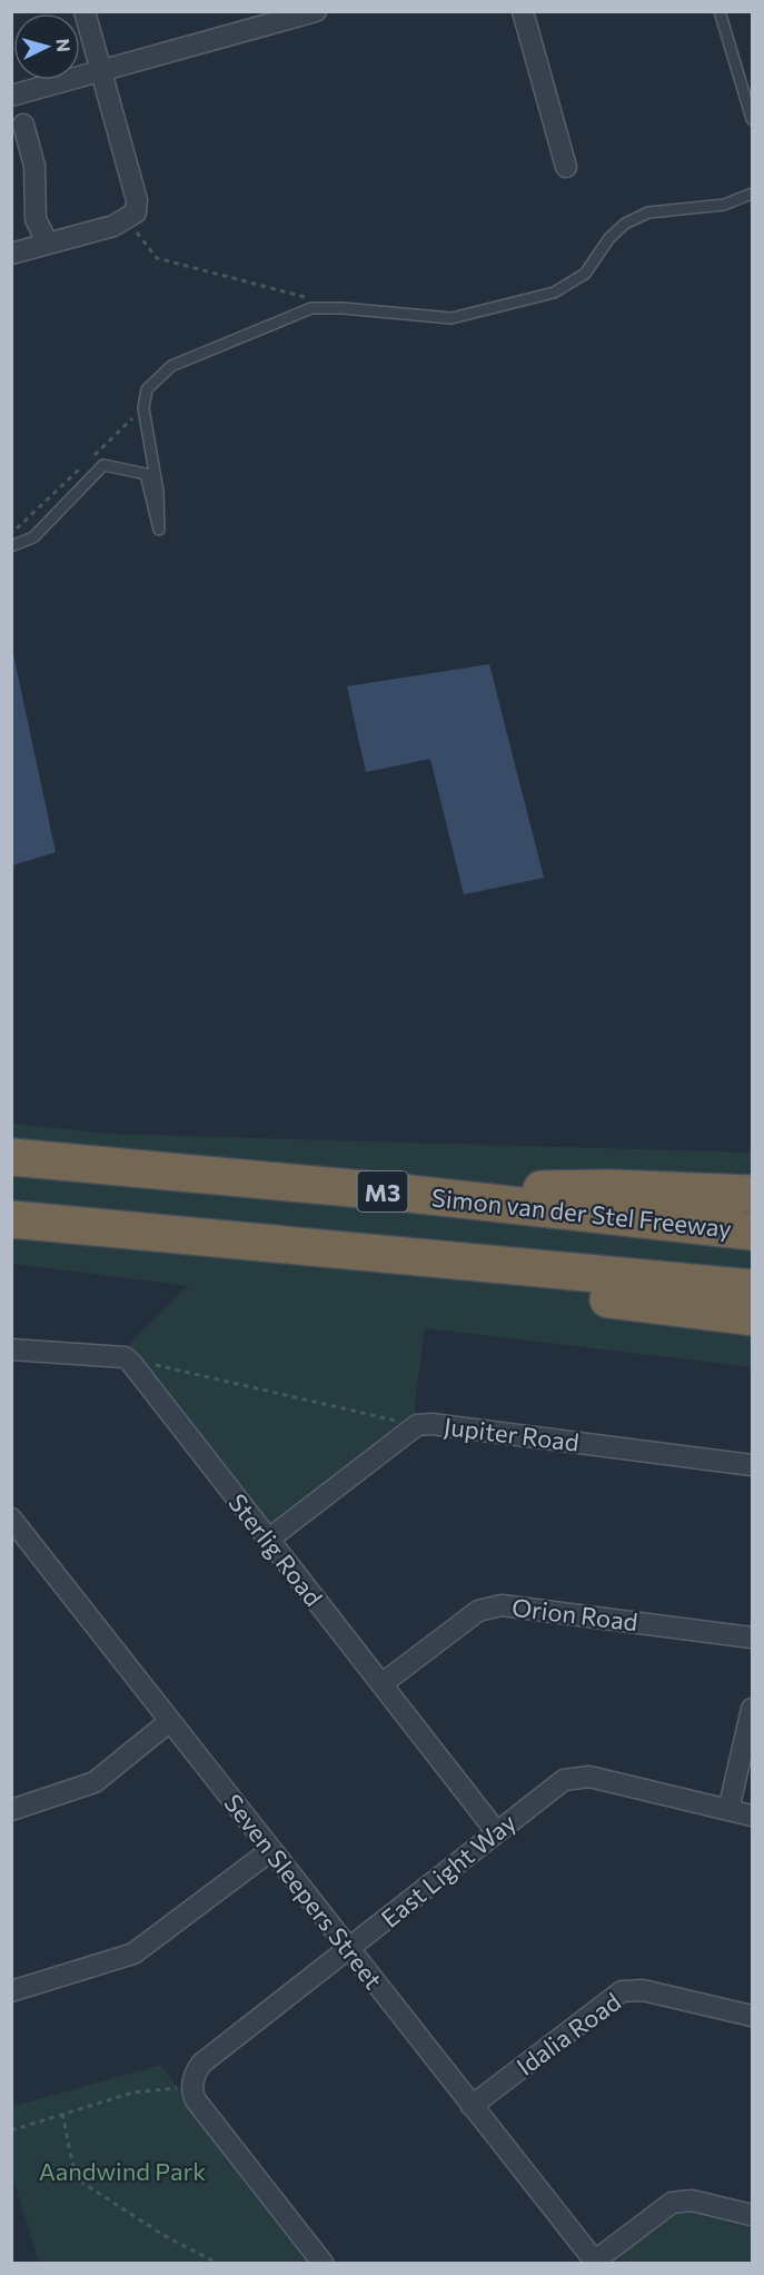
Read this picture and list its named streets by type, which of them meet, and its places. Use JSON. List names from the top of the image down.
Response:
{
  "streets": {
    "highway": ["M3", "Simon van der Stel Freeway"],
    "street": [
      "Jupiter Road",
      "Sterlig Road",
      "Orion Road",
      "East Light Way",
      "Seven Sleepers Street",
      "Idalia Road"
    ]
  },
  "crossings": [
    ["Jupiter Road", "Sterlig Road"],
    ["Sterlig Road", "Orion Road"],
    ["Sterlig Road", "East Light Way"],
    ["East Light Way", "Seven Sleepers Street"],
    ["Seven Sleepers Street", "Idalia Road"]
  ],
  "parks": ["Aandwind Park"],
  "north": "right"
}
